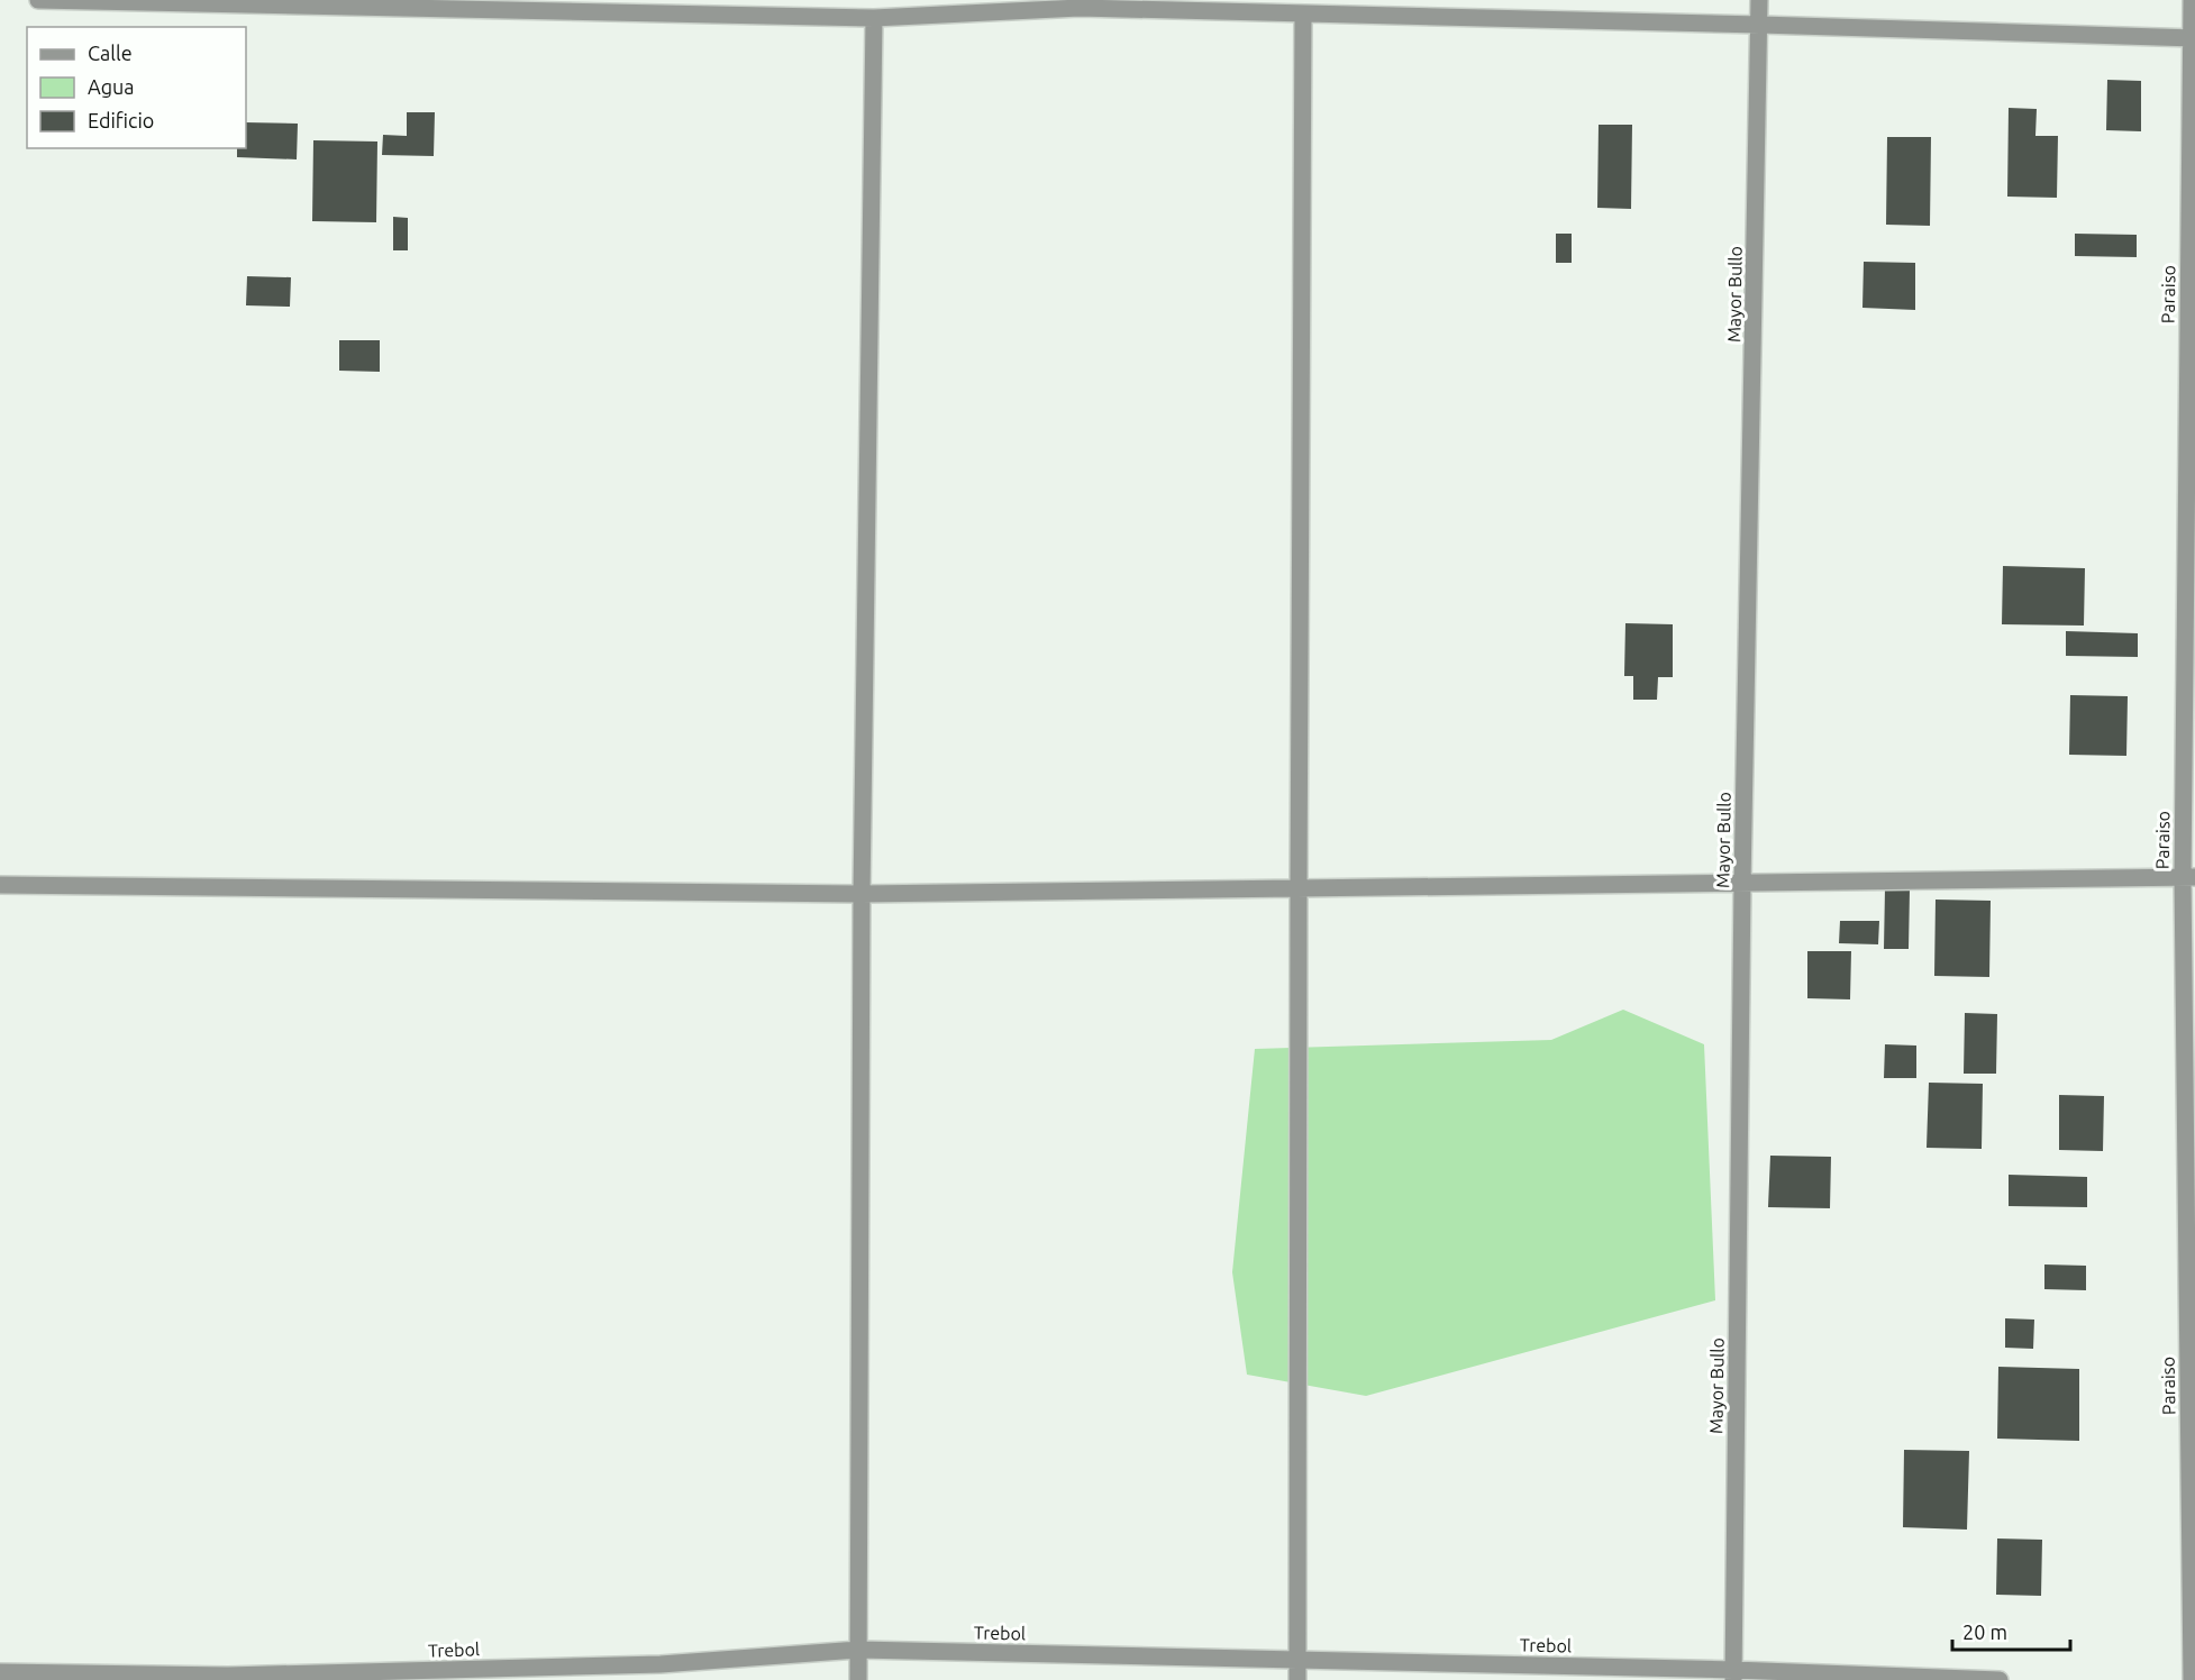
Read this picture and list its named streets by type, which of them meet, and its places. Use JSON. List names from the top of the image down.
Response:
{
  "streets": {
    "street": ["Mayor Bullo", "Paraiso", "Trebol"]
  },
  "crossings": [
    ["Mayor Bullo", "Trebol"]
  ],
  "legend": ["Calle", "Agua", "Edificio"],
  "scale_bar": "20 m"
}
